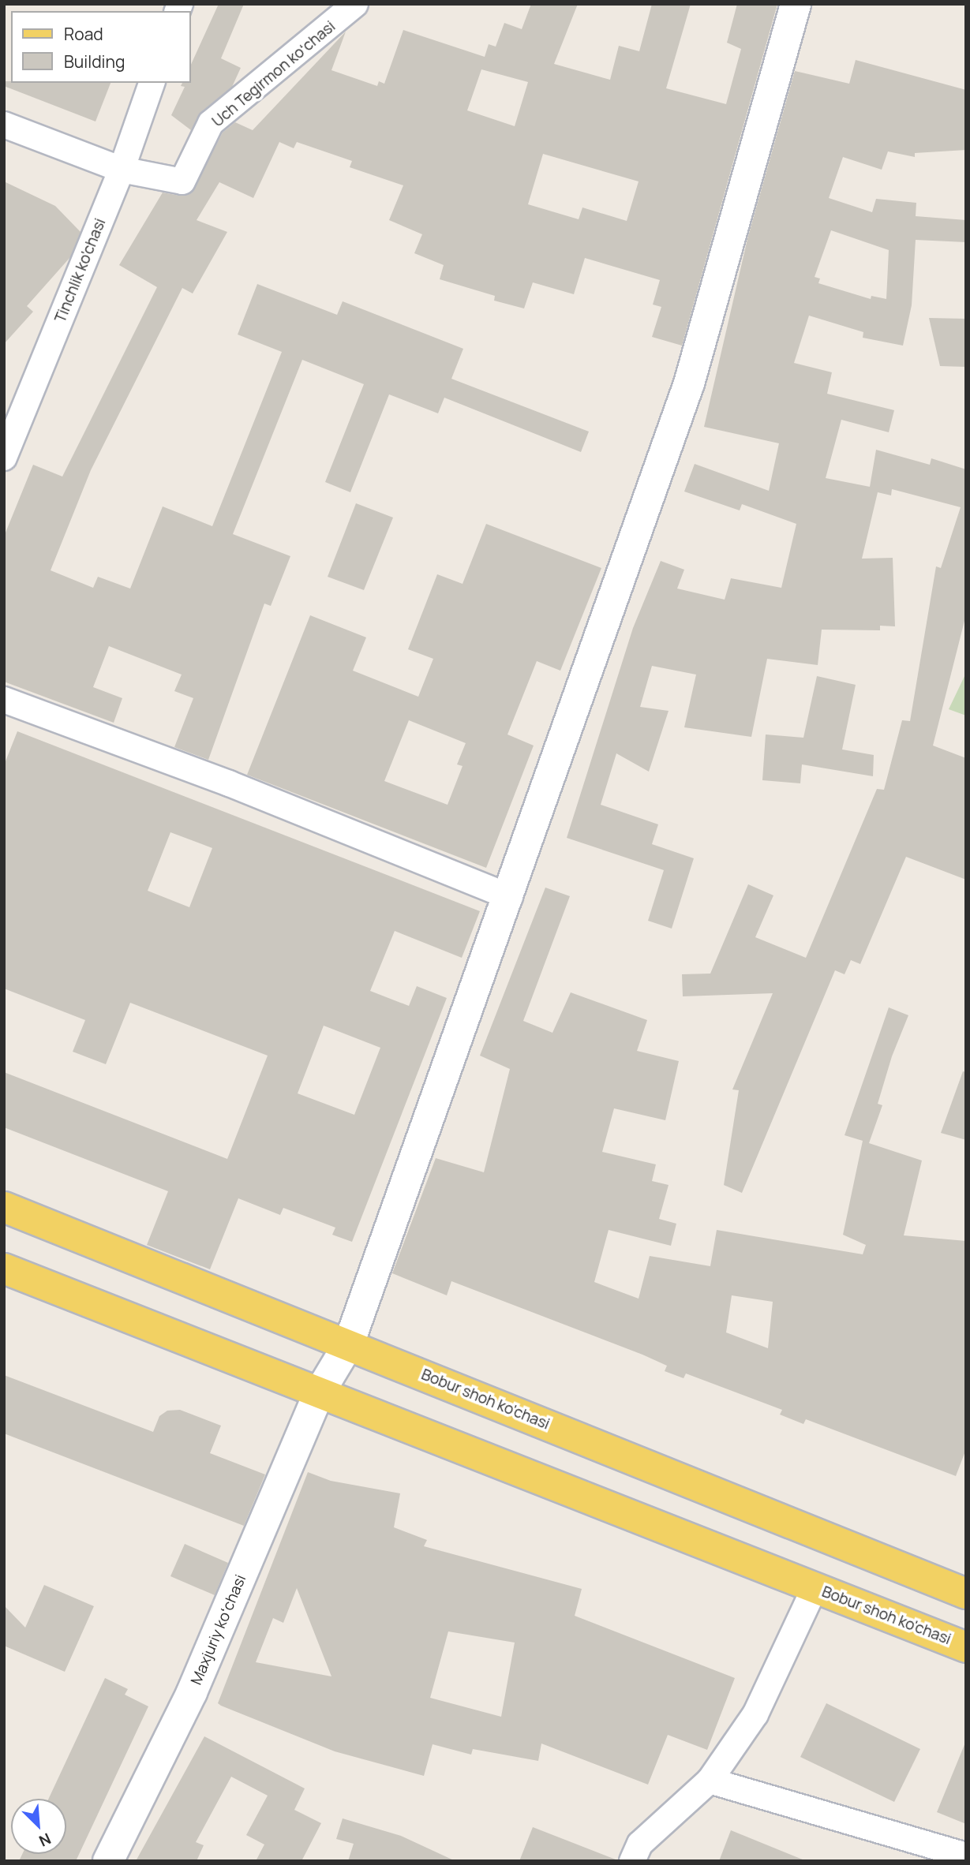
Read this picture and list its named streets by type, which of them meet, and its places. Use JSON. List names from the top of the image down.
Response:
{
  "streets": {
    "main road": ["Bobur shoh ko'chasi"],
    "street": ["Uch Tegirmon koʻchasi", "Tinchlik ko'chasi", "Maxjuriy koʻchasi"]
  },
  "crossings": [
    ["Uch Tegirmon koʻchasi", "Tinchlik ko'chasi"],
    ["Bobur shoh ko'chasi", "Maxjuriy koʻchasi"]
  ],
  "legend": ["Road", "Building"],
  "north": "bottom right"
}
